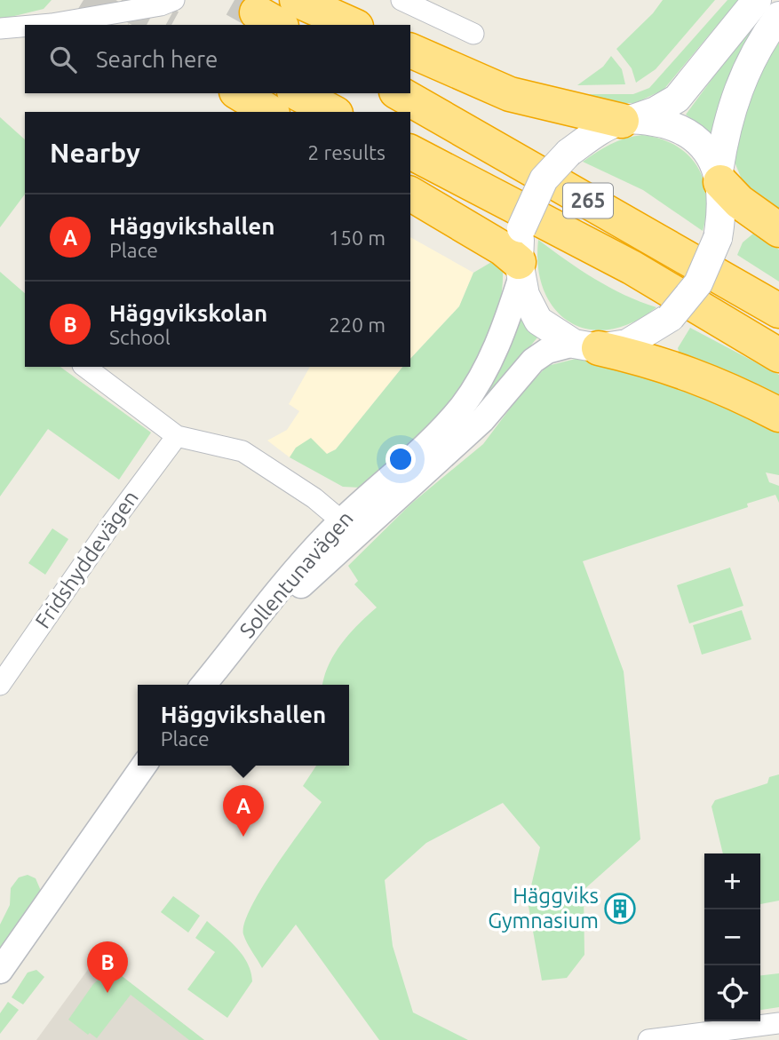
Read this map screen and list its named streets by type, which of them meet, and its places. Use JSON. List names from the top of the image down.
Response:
{
  "streets": {
    "highway": ["265"],
    "street": ["Fridshyddevägen", "Sollentunavägen"]
  },
  "places": {
    "building": ["Häggviks Gymnasium"]
  },
  "page": {
    "search": "Search here",
    "heading": ["Nearby", "2 results"],
    "list": [
      {
        "mark": "A",
        "name": "Häggvikshallen",
        "note": "Place",
        "value": "150 m"
      },
      {
        "mark": "B",
        "name": "Häggvikskolan",
        "note": "School",
        "value": "220 m"
      }
    ],
    "popup": ["Häggvikshallen", "Place"],
    "pins": ["A", "B"],
    "map_buttons": ["+", "−"]
  }
}
